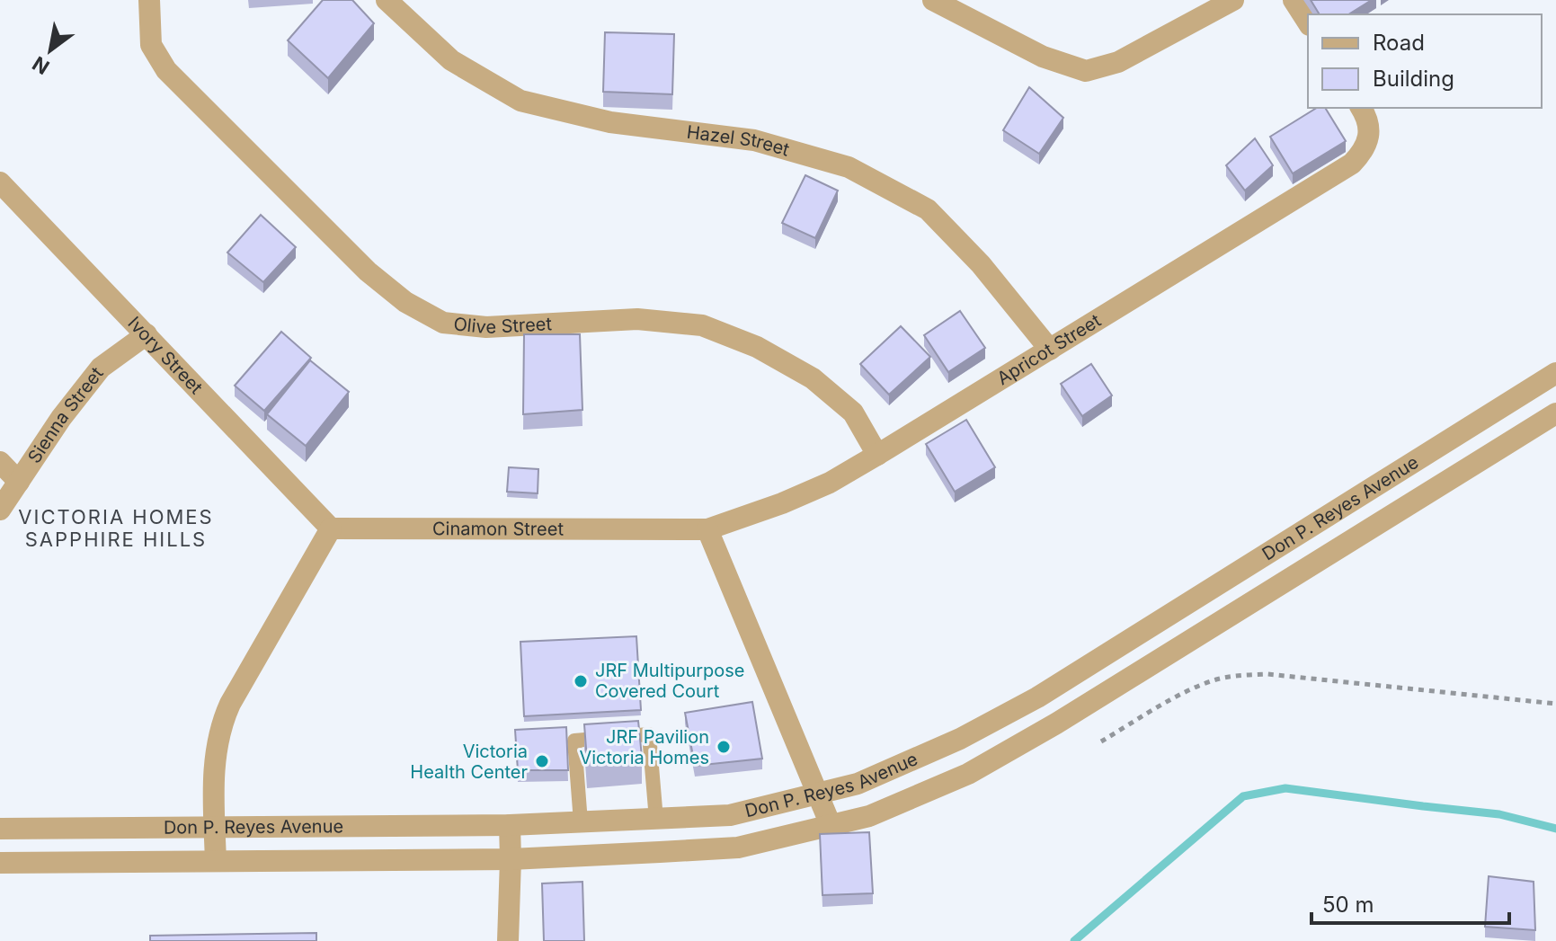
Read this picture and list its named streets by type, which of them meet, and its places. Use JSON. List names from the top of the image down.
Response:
{
  "streets": {
    "street": [
      "Hazel Street",
      "Olive Street",
      "Apricot Street",
      "Ivory Street",
      "Sienna Street",
      "Don P. Reyes Avenue",
      "Cinamon Street"
    ]
  },
  "crossings": [
    ["Hazel Street", "Apricot Street"],
    ["Olive Street", "Apricot Street"],
    ["Apricot Street", "Cinamon Street"],
    ["Ivory Street", "Sienna Street"],
    ["Ivory Street", "Cinamon Street"]
  ],
  "districts": ["VICTORIA HOMES SAPPHIRE HILLS"],
  "places": ["JRF Multipurpose Covered Court", "JRF Pavilion Victoria Homes", "Victoria Health Center"],
  "legend": ["Road", "Building"],
  "scale_bar": "50 m",
  "north": "bottom left"
}
